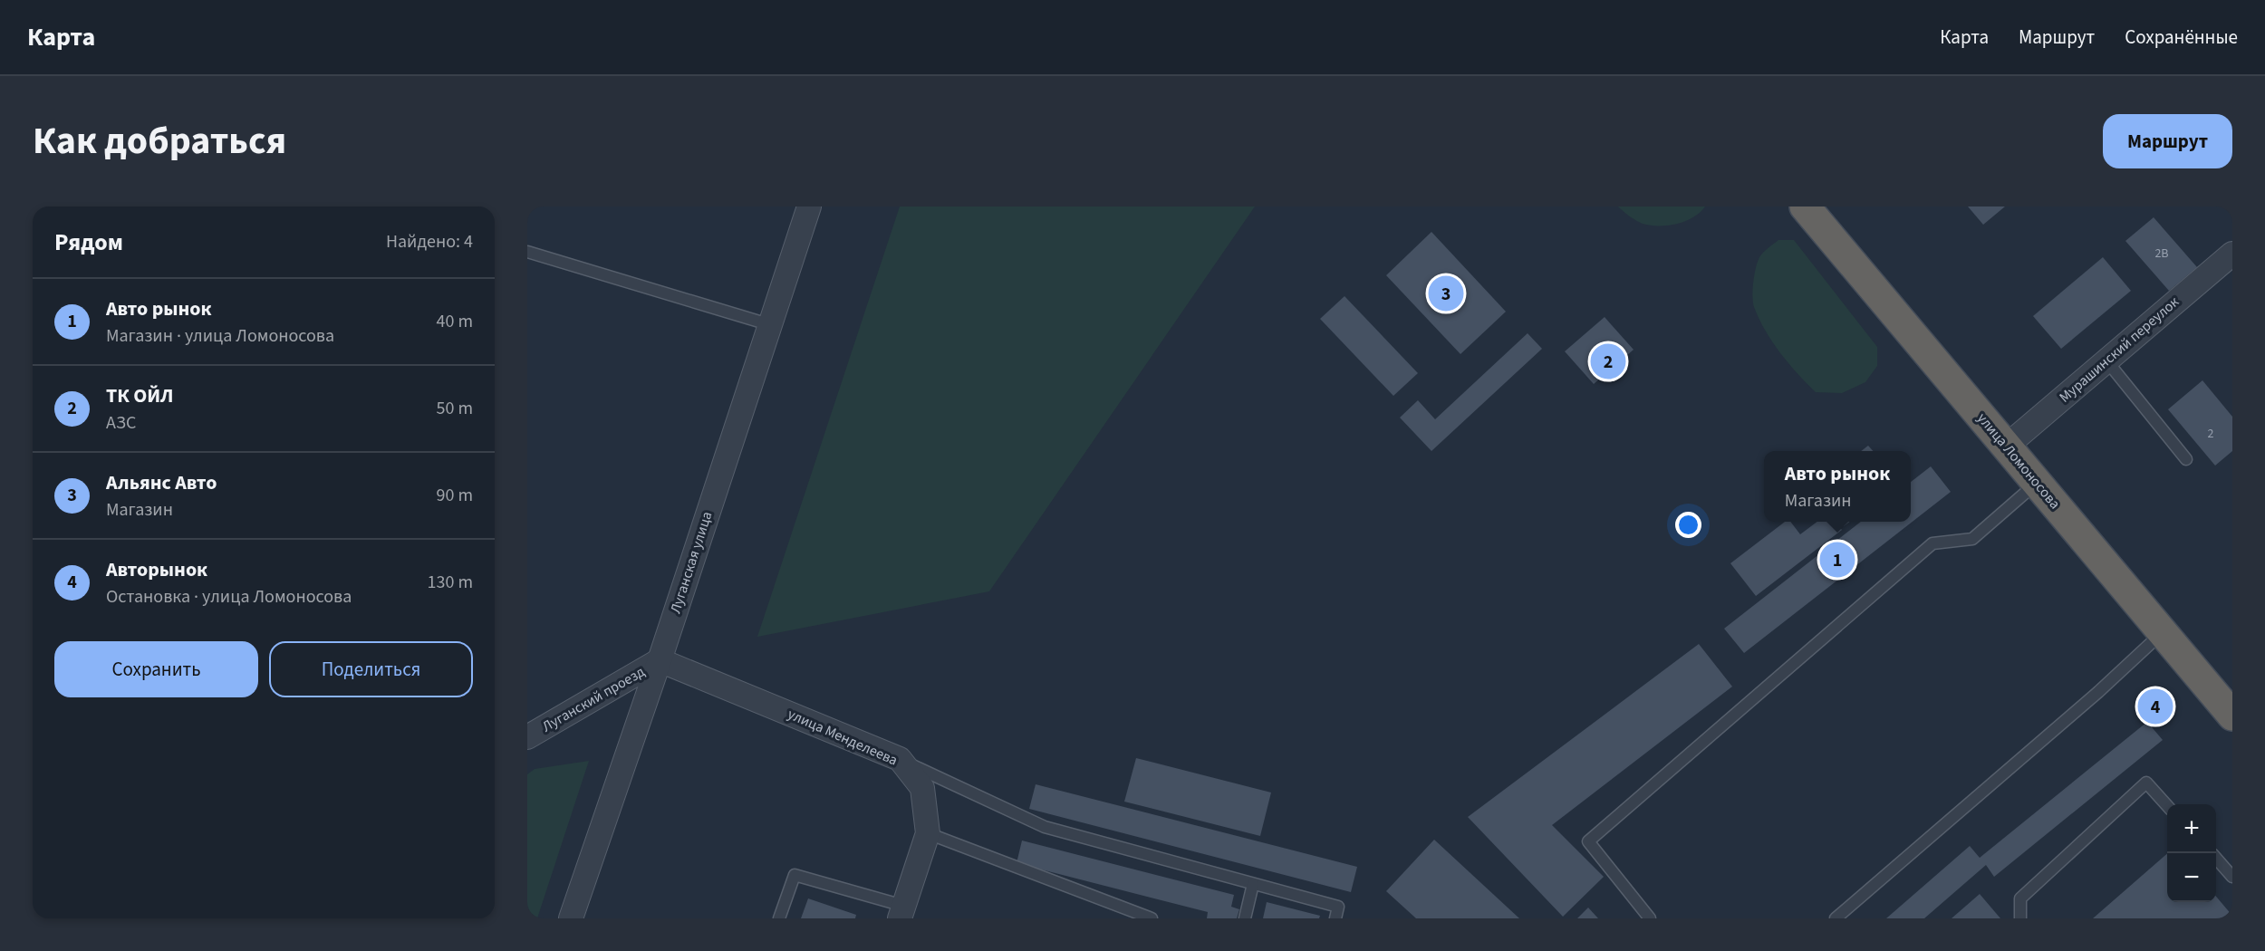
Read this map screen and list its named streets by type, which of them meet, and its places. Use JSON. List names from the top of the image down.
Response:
{
  "streets": {
    "highway": ["улица Ломоносова"],
    "street": [
      "Мурашинский переулок",
      "Луганская улица",
      "Луганский проезд",
      "улица Менделеева"
    ]
  },
  "crossings": [
    ["Мурашинский переулок", "улица Ломоносова"],
    ["Луганская улица", "Луганский проезд"],
    ["Луганская улица", "улица Менделеева"],
    ["Луганский проезд", "улица Менделеева"]
  ],
  "house_numbers": ["2В", "2"],
  "page": {
    "header": "Карта",
    "nav": ["Карта", "Маршрут", "Сохранённые"],
    "title": "Как добраться",
    "buttons": [
      "Маршрут",
      ["Сохранить", "Поделиться"]
    ],
    "heading": ["Рядом", "Найдено: 4"],
    "pins": [
      "3",
      "2",
      "1",
      "4"
    ],
    "list": [
      {
        "mark": "1",
        "name": "Авто рынок",
        "note": "Магазин · улица Ломоносова",
        "value": "40 m"
      },
      {
        "mark": "2",
        "name": "ТК ОЙЛ",
        "note": "АЗС",
        "value": "50 m"
      },
      {
        "mark": "3",
        "name": "Альянс Авто",
        "note": "Магазин",
        "value": "90 m"
      },
      {
        "mark": "4",
        "name": "Авторынок",
        "note": "Остановка · улица Ломоносова",
        "value": "130 m"
      }
    ],
    "popup": ["Авто рынок", "Магазин"],
    "map_buttons": ["+", "−"]
  }
}
